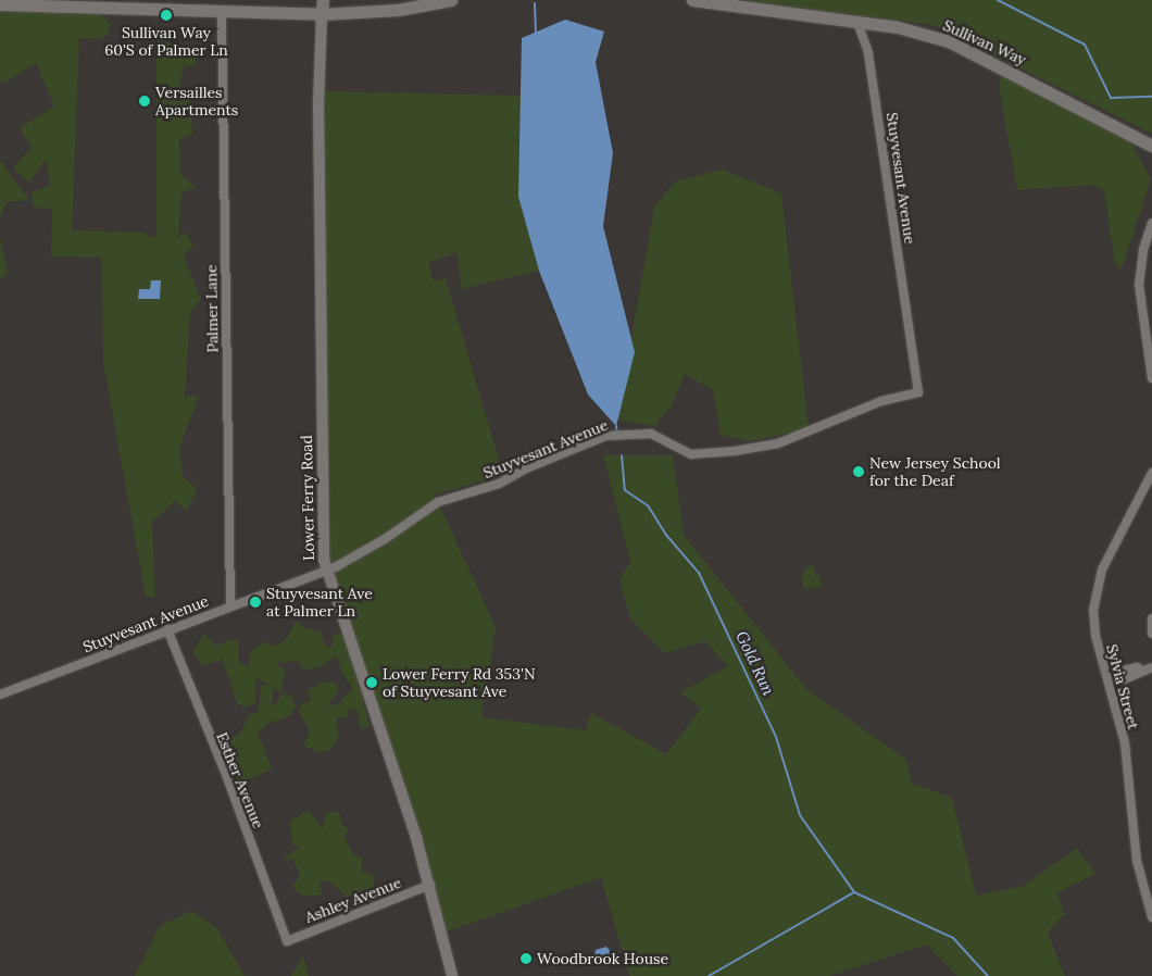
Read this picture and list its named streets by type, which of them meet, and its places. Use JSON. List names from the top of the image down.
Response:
{
  "streets": {
    "main road": ["Sullivan Way", "Lower Ferry Road"],
    "street": [
      "Stuyvesant Avenue",
      "Palmer Lane",
      "Sylvia Street",
      "Esther Avenue",
      "Ashley Avenue"
    ]
  },
  "crossings": [
    ["Sullivan Way", "Stuyvesant Avenue"],
    ["Stuyvesant Avenue", "Palmer Lane"],
    ["Stuyvesant Avenue", "Lower Ferry Road"],
    ["Stuyvesant Avenue", "Esther Avenue"],
    ["Lower Ferry Road", "Ashley Avenue"],
    ["Esther Avenue", "Ashley Avenue"]
  ],
  "water": ["Gold Run"],
  "places": [
    "Sullivan Way 60'S of Palmer Ln",
    "Versailles Apartments",
    "New Jersey School for the Deaf",
    "Stuyvesant Ave at Palmer Ln",
    "Lower Ferry Rd 353'N of Stuyvesant Ave",
    "Woodbrook House"
  ]
}
